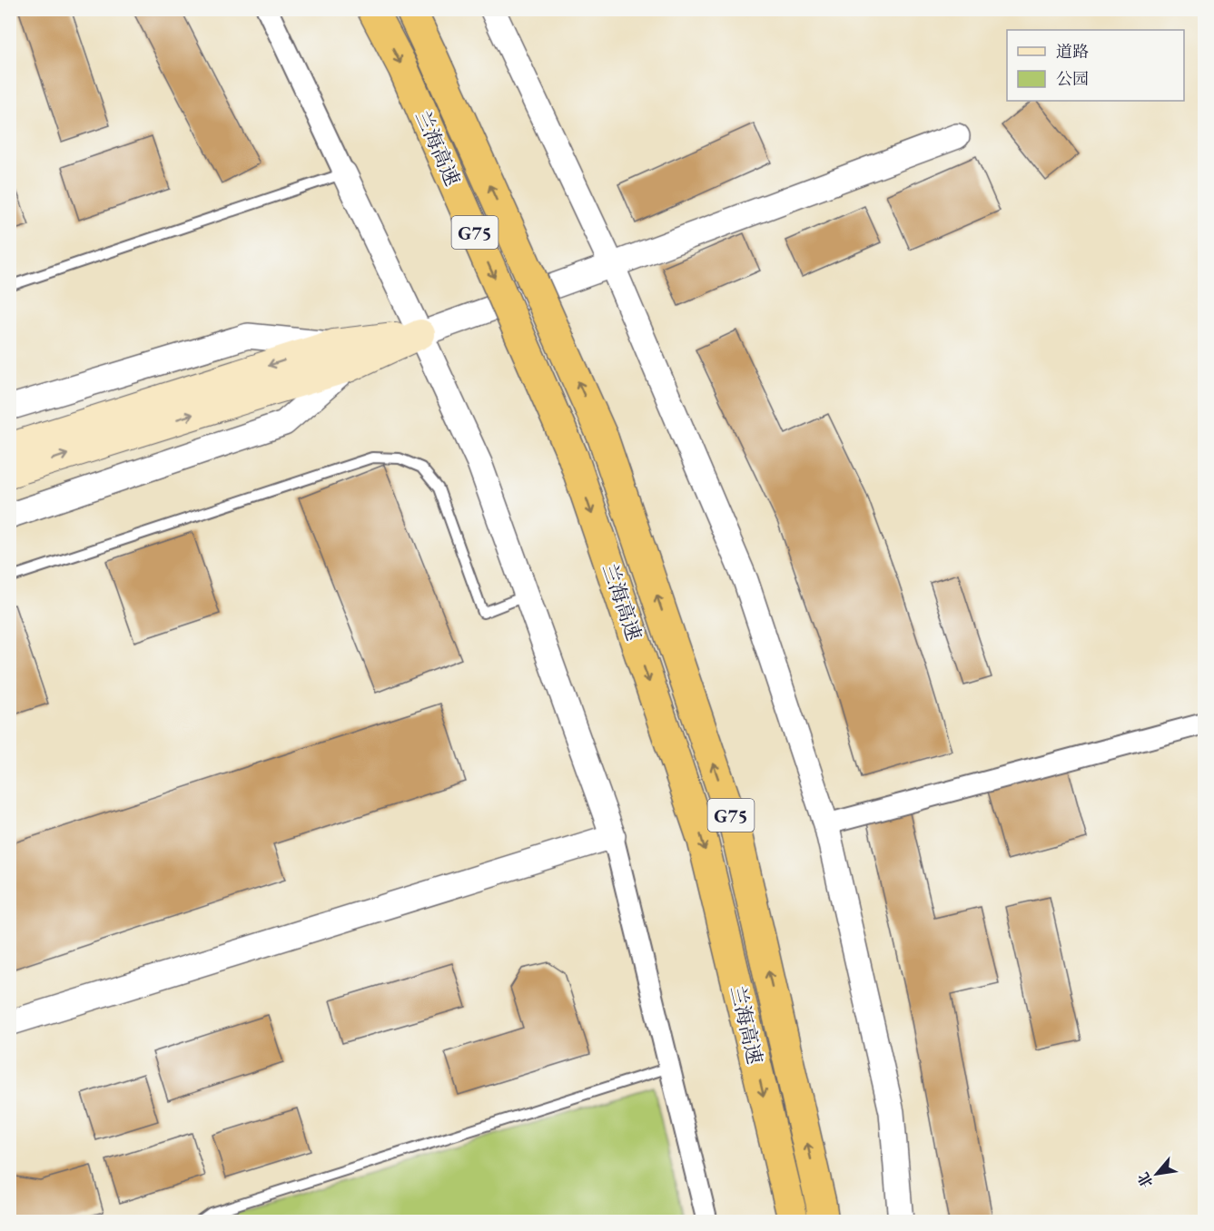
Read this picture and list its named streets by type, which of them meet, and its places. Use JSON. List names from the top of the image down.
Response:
{
  "streets": {
    "highway": ["兰海高速", "G75"]
  },
  "legend": ["道路", "公园"],
  "north": "bottom left"
}
